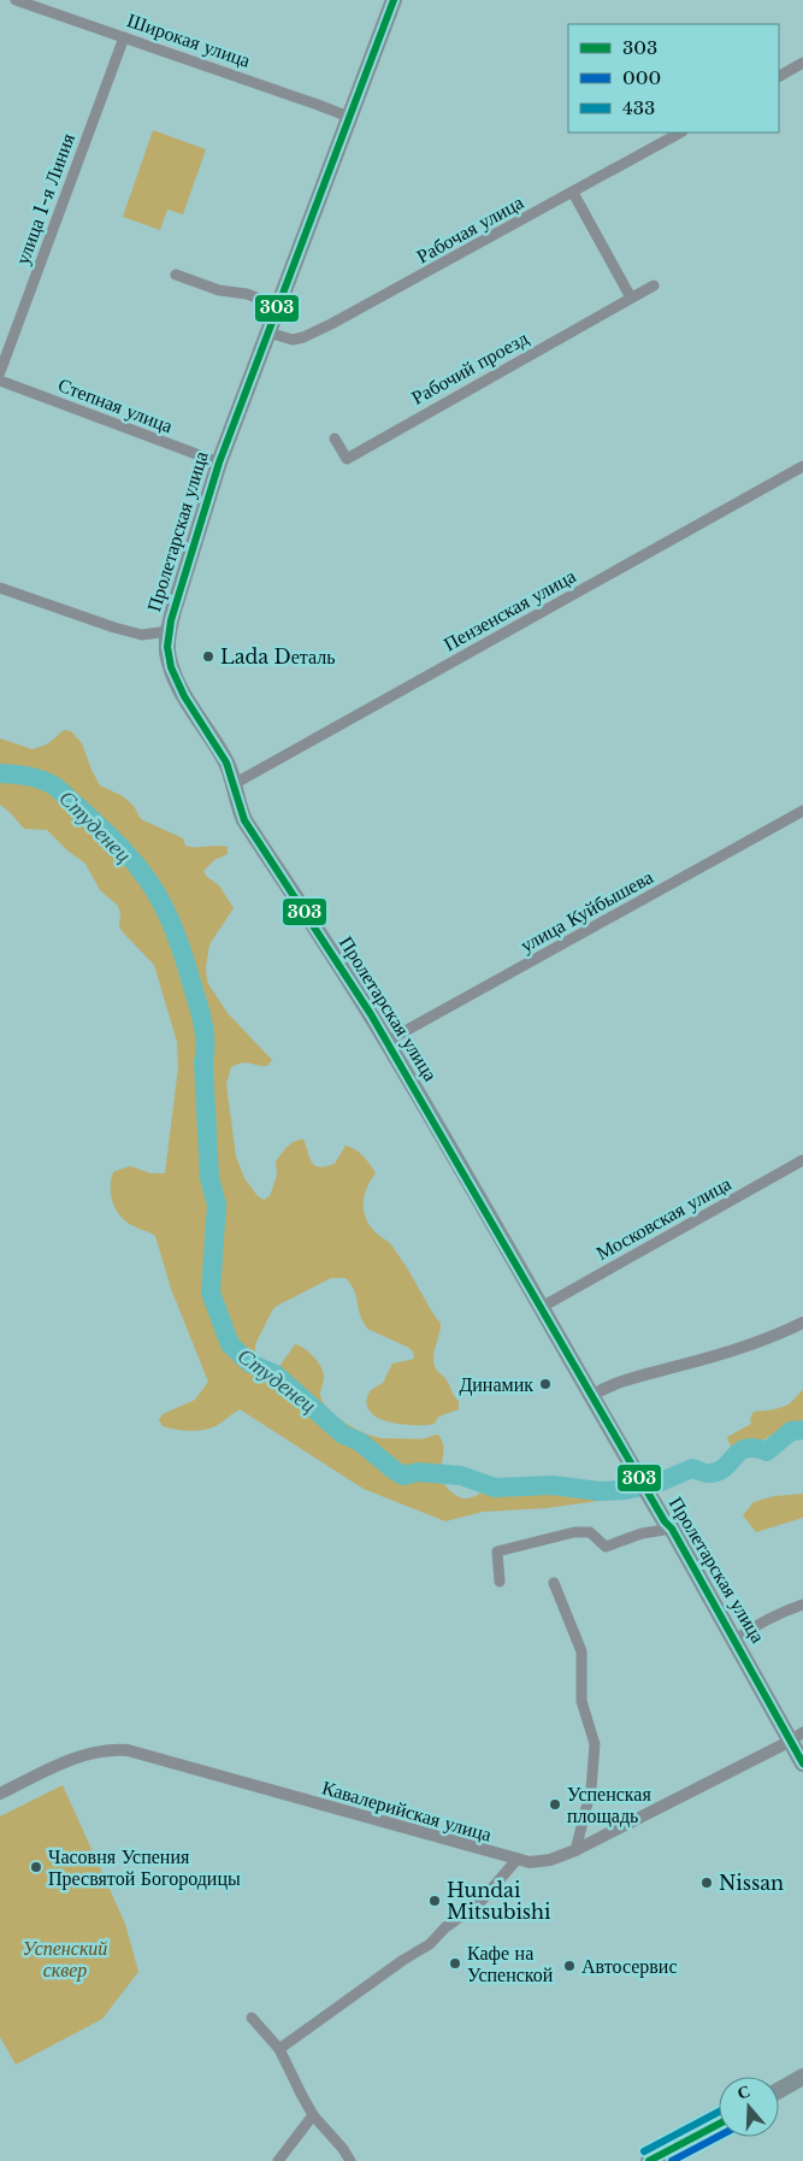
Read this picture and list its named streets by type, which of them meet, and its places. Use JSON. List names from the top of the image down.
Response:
{
  "streets": {
    "main road": ["Пролетарская улица"],
    "street": [
      "Широкая улица",
      "улица 1-я Линия",
      "Рабочая улица",
      "Рабочий проезд",
      "Степная улица",
      "Пензенская улица",
      "улица Куйбышева",
      "Московская улица",
      "Кавалерийская улица"
    ]
  },
  "crossings": [
    ["Широкая улица", "улица 1-я Линия"],
    ["Широкая улица", "Пролетарская улица"],
    ["Рабочая улица", "Пролетарская улица"],
    ["Степная улица", "Пролетарская улица"],
    ["Пролетарская улица", "Пензенская улица"],
    ["Пролетарская улица", "улица Куйбышева"],
    ["Пролетарская улица", "Московская улица"],
    ["Пролетарская улица", "Кавалерийская улица"]
  ],
  "water": ["Студенец"],
  "parks": ["Успенский сквер"],
  "places": [
    "Lada Dеталь",
    "Динамик",
    "Успенская площадь",
    "Часовня Успения Пресвятой Богородицы",
    "Nissan",
    "Hundai Mitsubishi",
    "Кафе на Успенской",
    "Автосервис"
  ],
  "lines": ["transit line 303", "transit line 433", "transit line 000"],
  "legend": ["303", "000", "433"],
  "north": "top"
}
